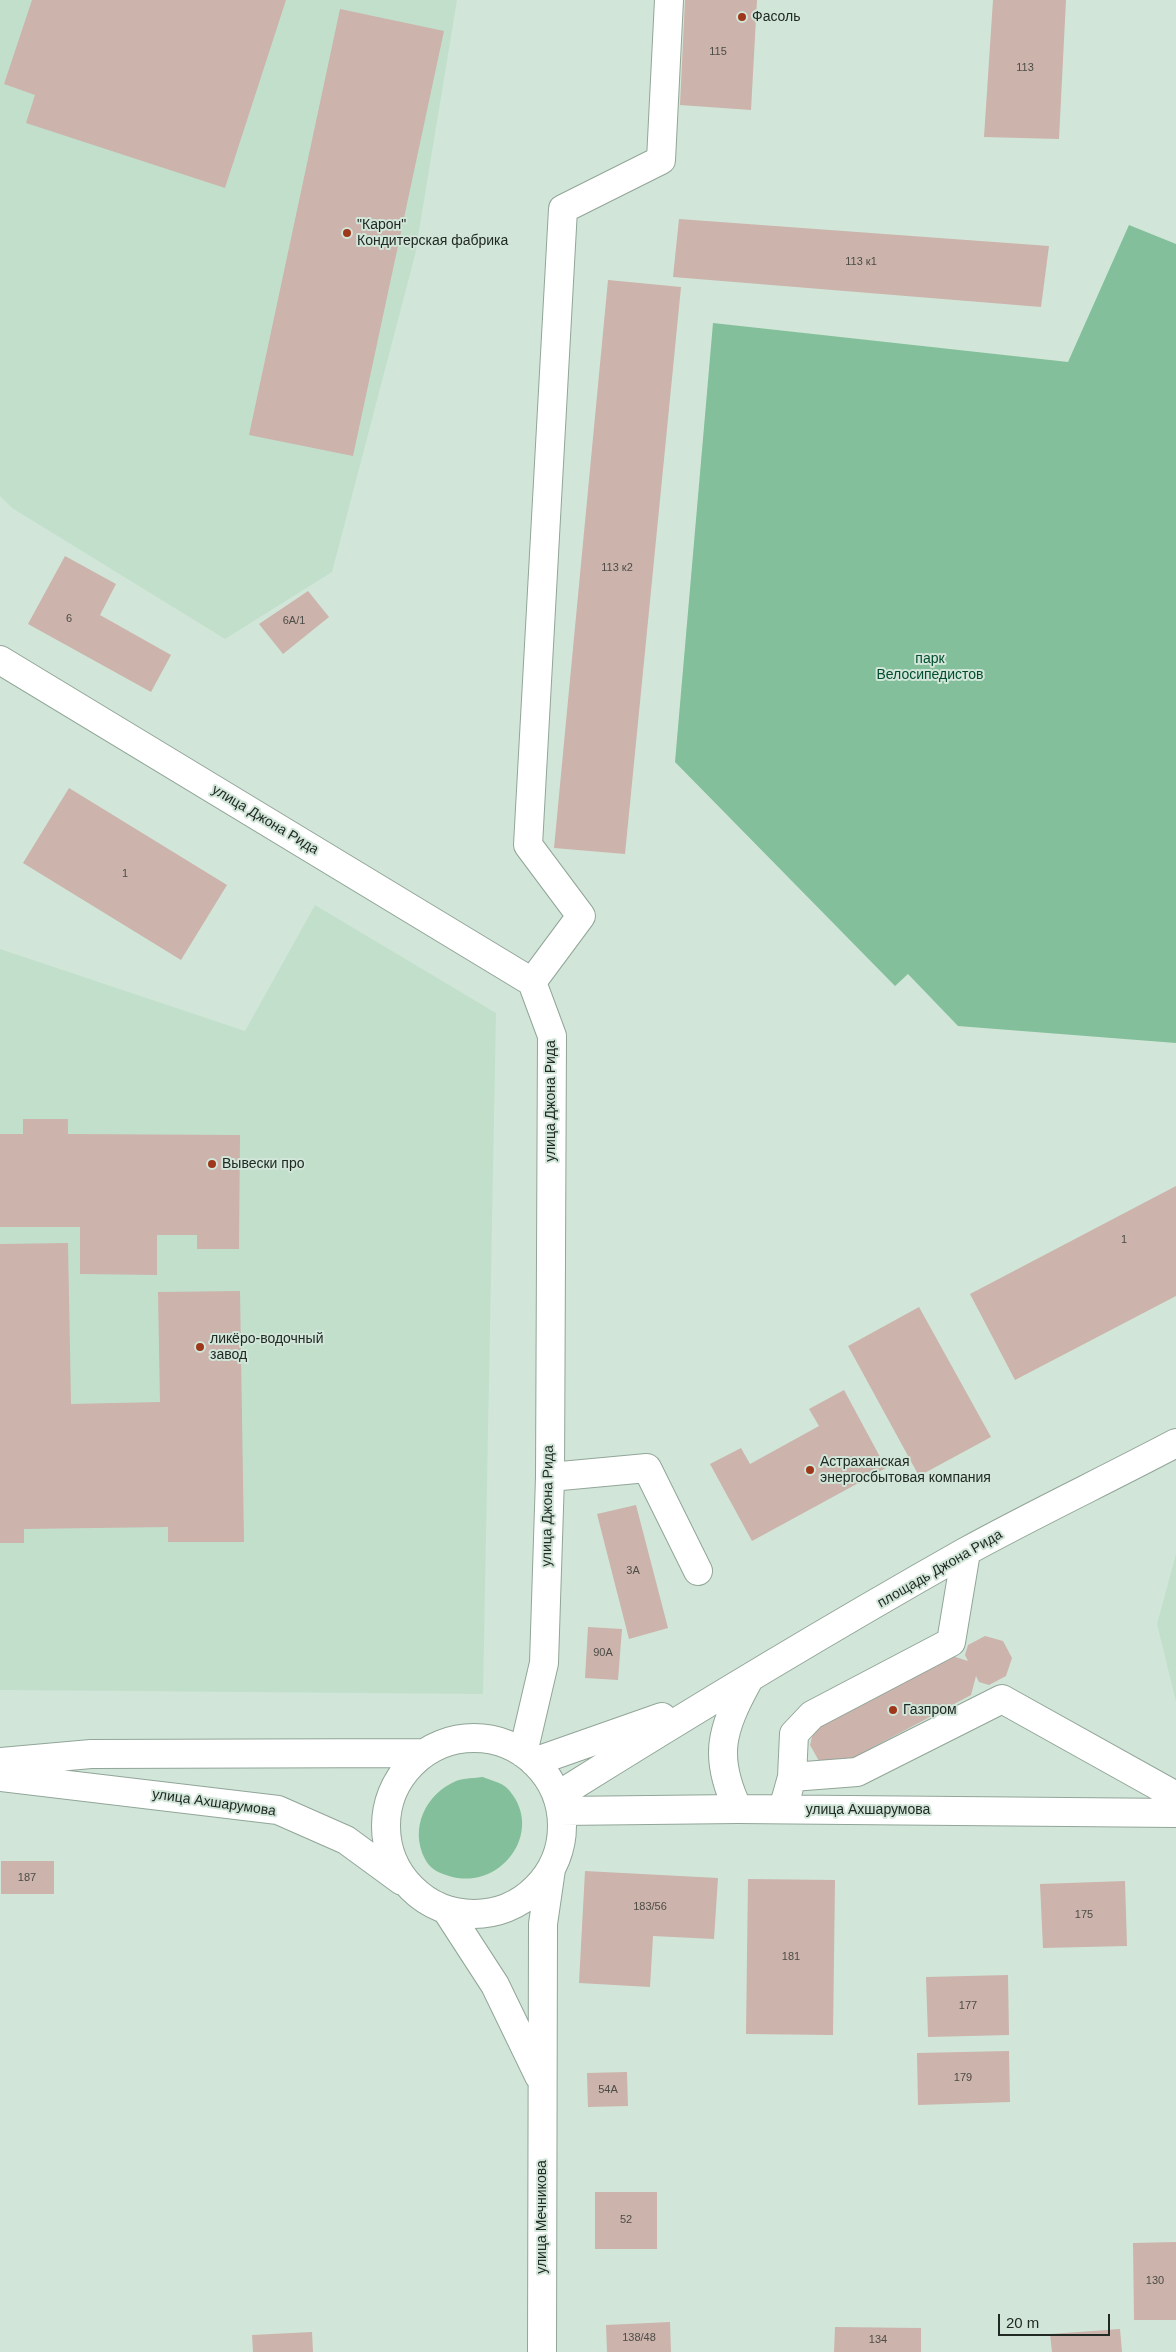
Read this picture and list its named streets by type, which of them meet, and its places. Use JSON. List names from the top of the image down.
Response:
{
  "streets": {
    "street": [
      "улица Джона Рида",
      "площадь Джона Рида",
      "улица Ахшарумова",
      "улица Мечникова"
    ]
  },
  "crossings": [
    ["улица Джона Рида", "площадь Джона Рида"],
    ["улица Джона Рида", "улица Ахшарумова"],
    ["улица Джона Рида", "улица Мечникова"],
    ["площадь Джона Рида", "улица Ахшарумова"],
    ["площадь Джона Рида", "улица Мечникова"],
    ["улица Ахшарумова", "улица Мечникова"]
  ],
  "parks": ["парк Велосипедистов"],
  "places": [
    "Фасоль",
    "\"Карон\" Кондитерская фабрика",
    "Вывески про",
    "ликёро-водочный завод",
    "Астраханская энергосбытовая компания",
    "Газпром"
  ],
  "house_numbers": [
    "115",
    "113",
    "113 к1",
    "113 к2",
    "6",
    "6А/1",
    "1",
    "1",
    "3А",
    "90А",
    "187",
    "183/56",
    "175",
    "181",
    "177",
    "179",
    "54А",
    "52",
    "130",
    "138/48",
    "134"
  ],
  "scale_bar": "20 m"
}
